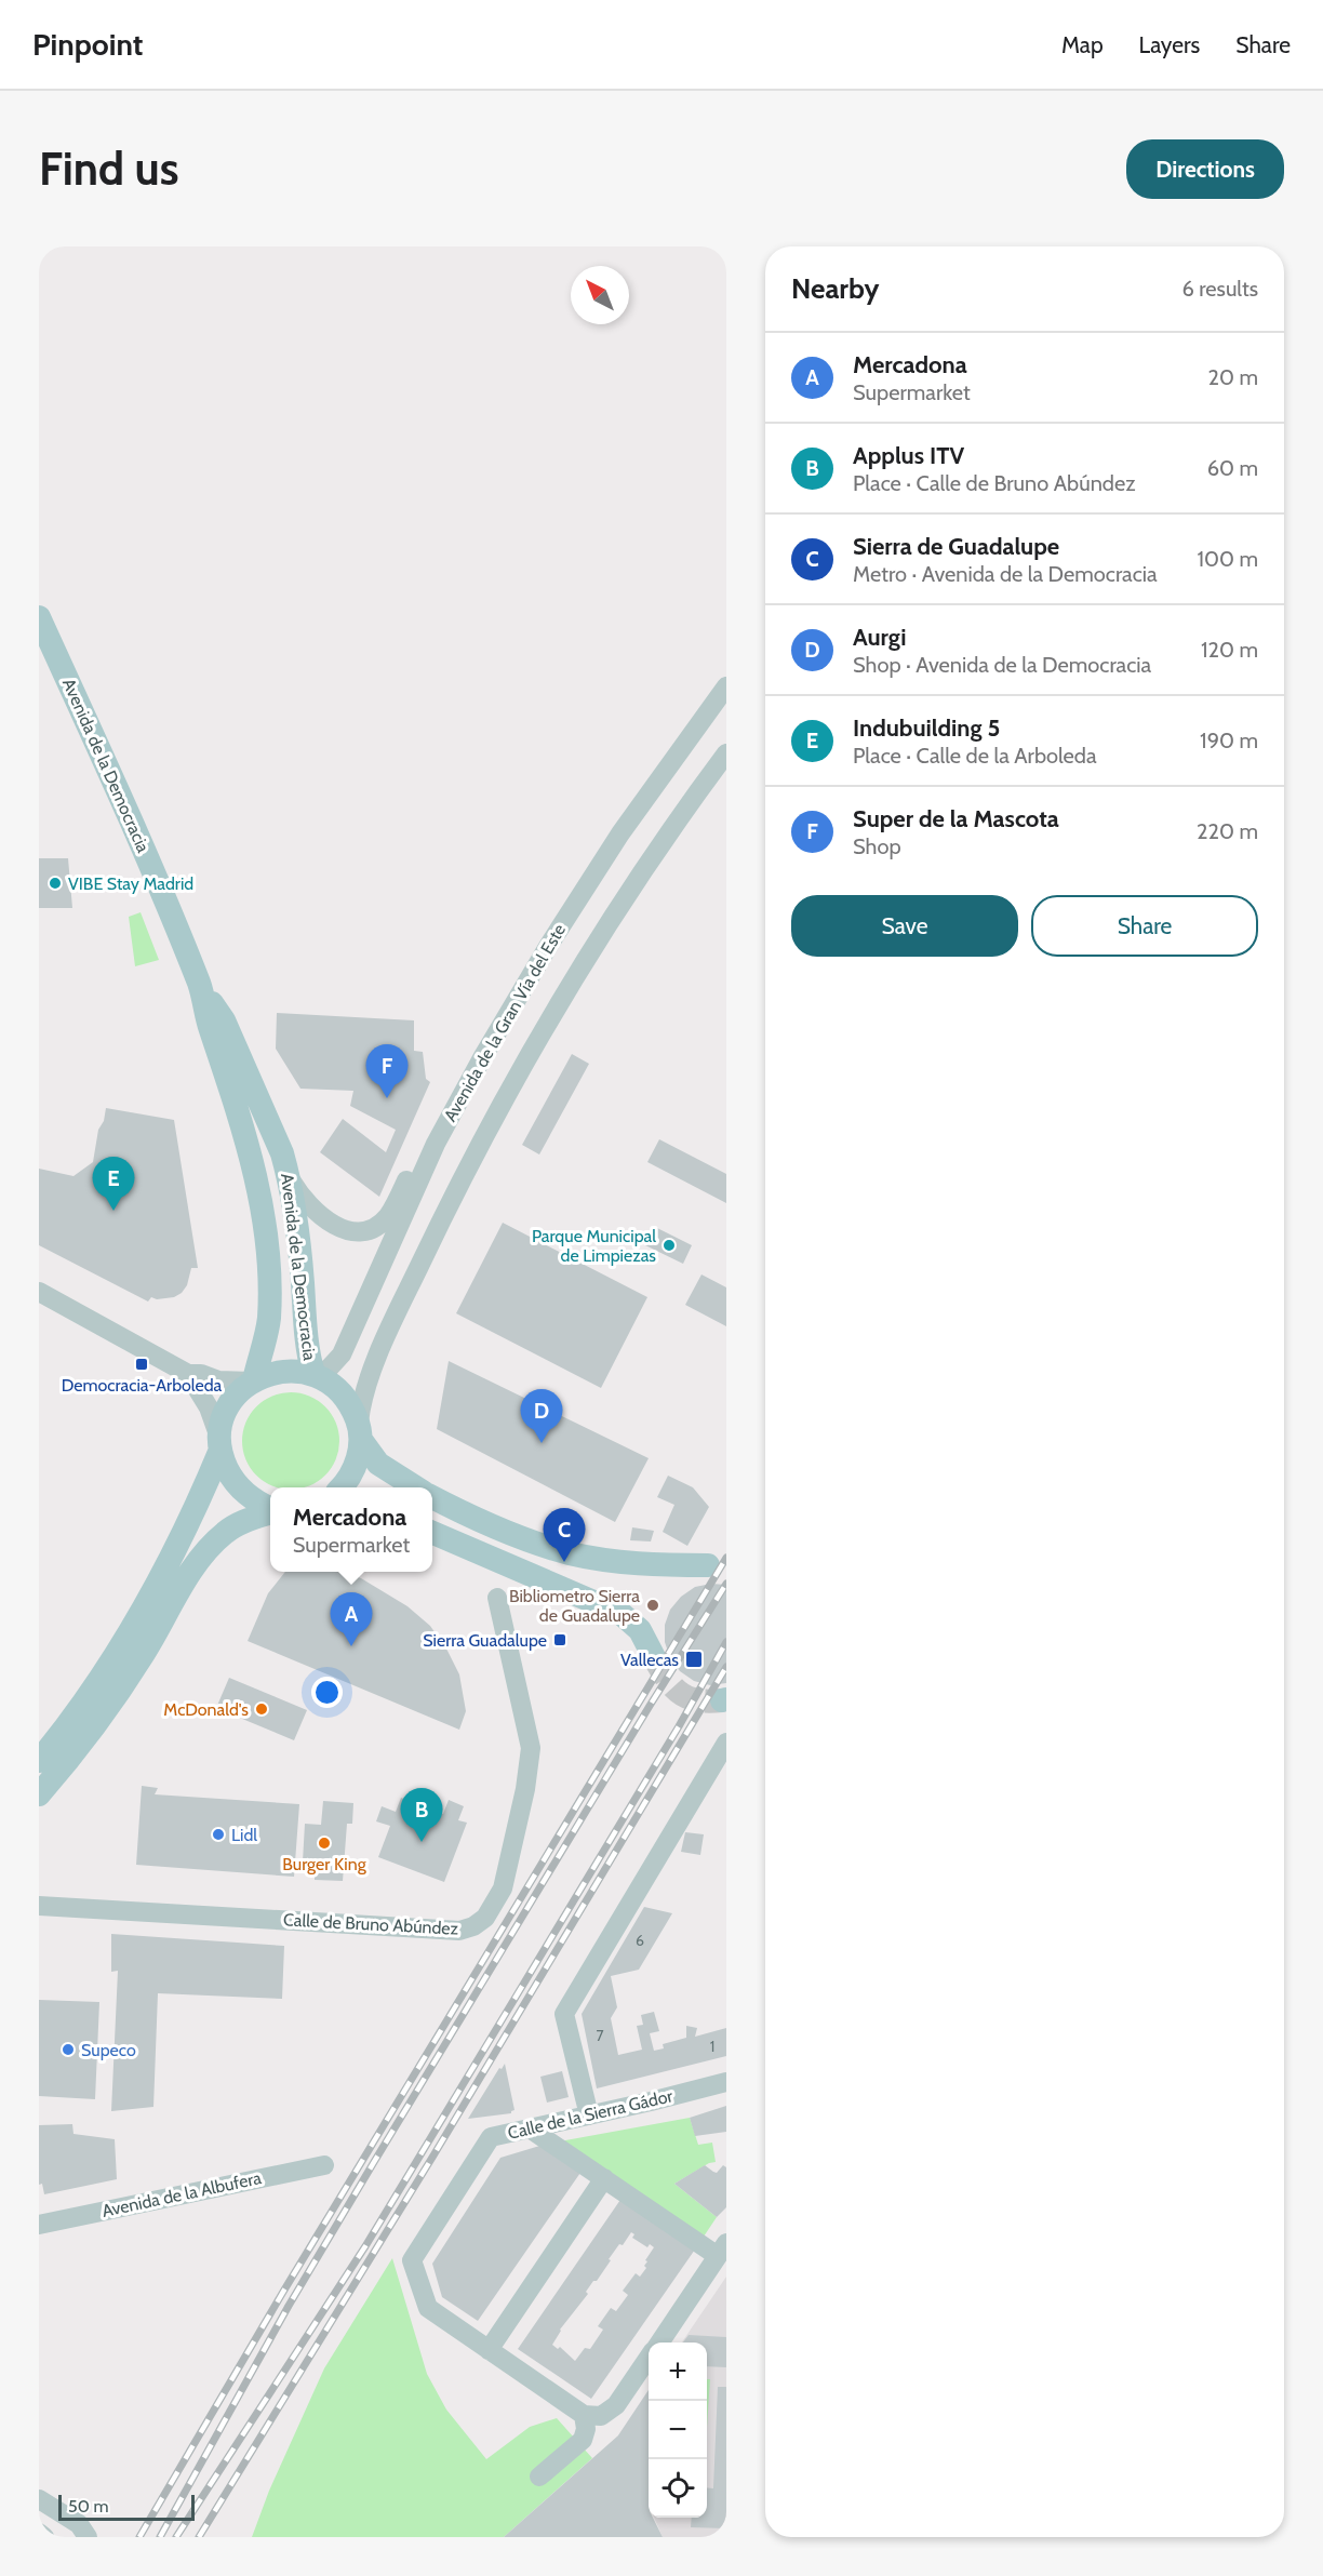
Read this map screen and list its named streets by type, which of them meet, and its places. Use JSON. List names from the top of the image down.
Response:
{
  "streets": {
    "main road": ["Avenida de la Democracia"],
    "street": [
      "Avenida de la Gran Vía del Este",
      "Calle de Bruno Abúndez",
      "Calle de la Sierra Gádor",
      "Avenida de la Albufera"
    ]
  },
  "crossings": [
    ["Avenida de la Democracia", "Avenida de la Gran Vía del Este"]
  ],
  "places": {
    "other": [
      "VIBE Stay Madrid",
      "Parque Municipal de Limpiezas",
      "Bibliometro Sierra de Guadalupe",
      "McDonald's",
      "Lidl",
      "Burger King",
      "Supeco"
    ],
    "transit": ["Democracia-Arboleda", "Sierra Guadalupe", "Vallecas"]
  },
  "house_numbers": ["6", "7", "1"],
  "scale_bar": "50 m",
  "north": "top left",
  "page": {
    "header": "Pinpoint",
    "nav": ["Map", "Layers", "Share"],
    "buttons": [
      "Directions",
      ["Save", "Share"]
    ],
    "title": "Find us",
    "heading": ["Nearby", "6 results"],
    "list": [
      {
        "mark": "A",
        "name": "Mercadona",
        "note": "Supermarket",
        "value": "20 m"
      },
      {
        "mark": "B",
        "name": "Applus ITV",
        "note": "Place · Calle de Bruno Abúndez",
        "value": "60 m"
      },
      {
        "mark": "C",
        "name": "Sierra de Guadalupe",
        "note": "Metro · Avenida de la Democracia",
        "value": "100 m"
      },
      {
        "mark": "D",
        "name": "Aurgi",
        "note": "Shop · Avenida de la Democracia",
        "value": "120 m"
      },
      {
        "mark": "E",
        "name": "Indubuilding 5",
        "note": "Place · Calle de la Arboleda",
        "value": "190 m"
      },
      {
        "mark": "F",
        "name": "Super de la Mascota",
        "note": "Shop",
        "value": "220 m"
      }
    ],
    "pins": [
      "F",
      "E",
      "D",
      "C",
      "A",
      "B"
    ],
    "popup": ["Mercadona", "Supermarket"],
    "map_buttons": ["+", "−"],
    "scale": "50 m"
  }
}
